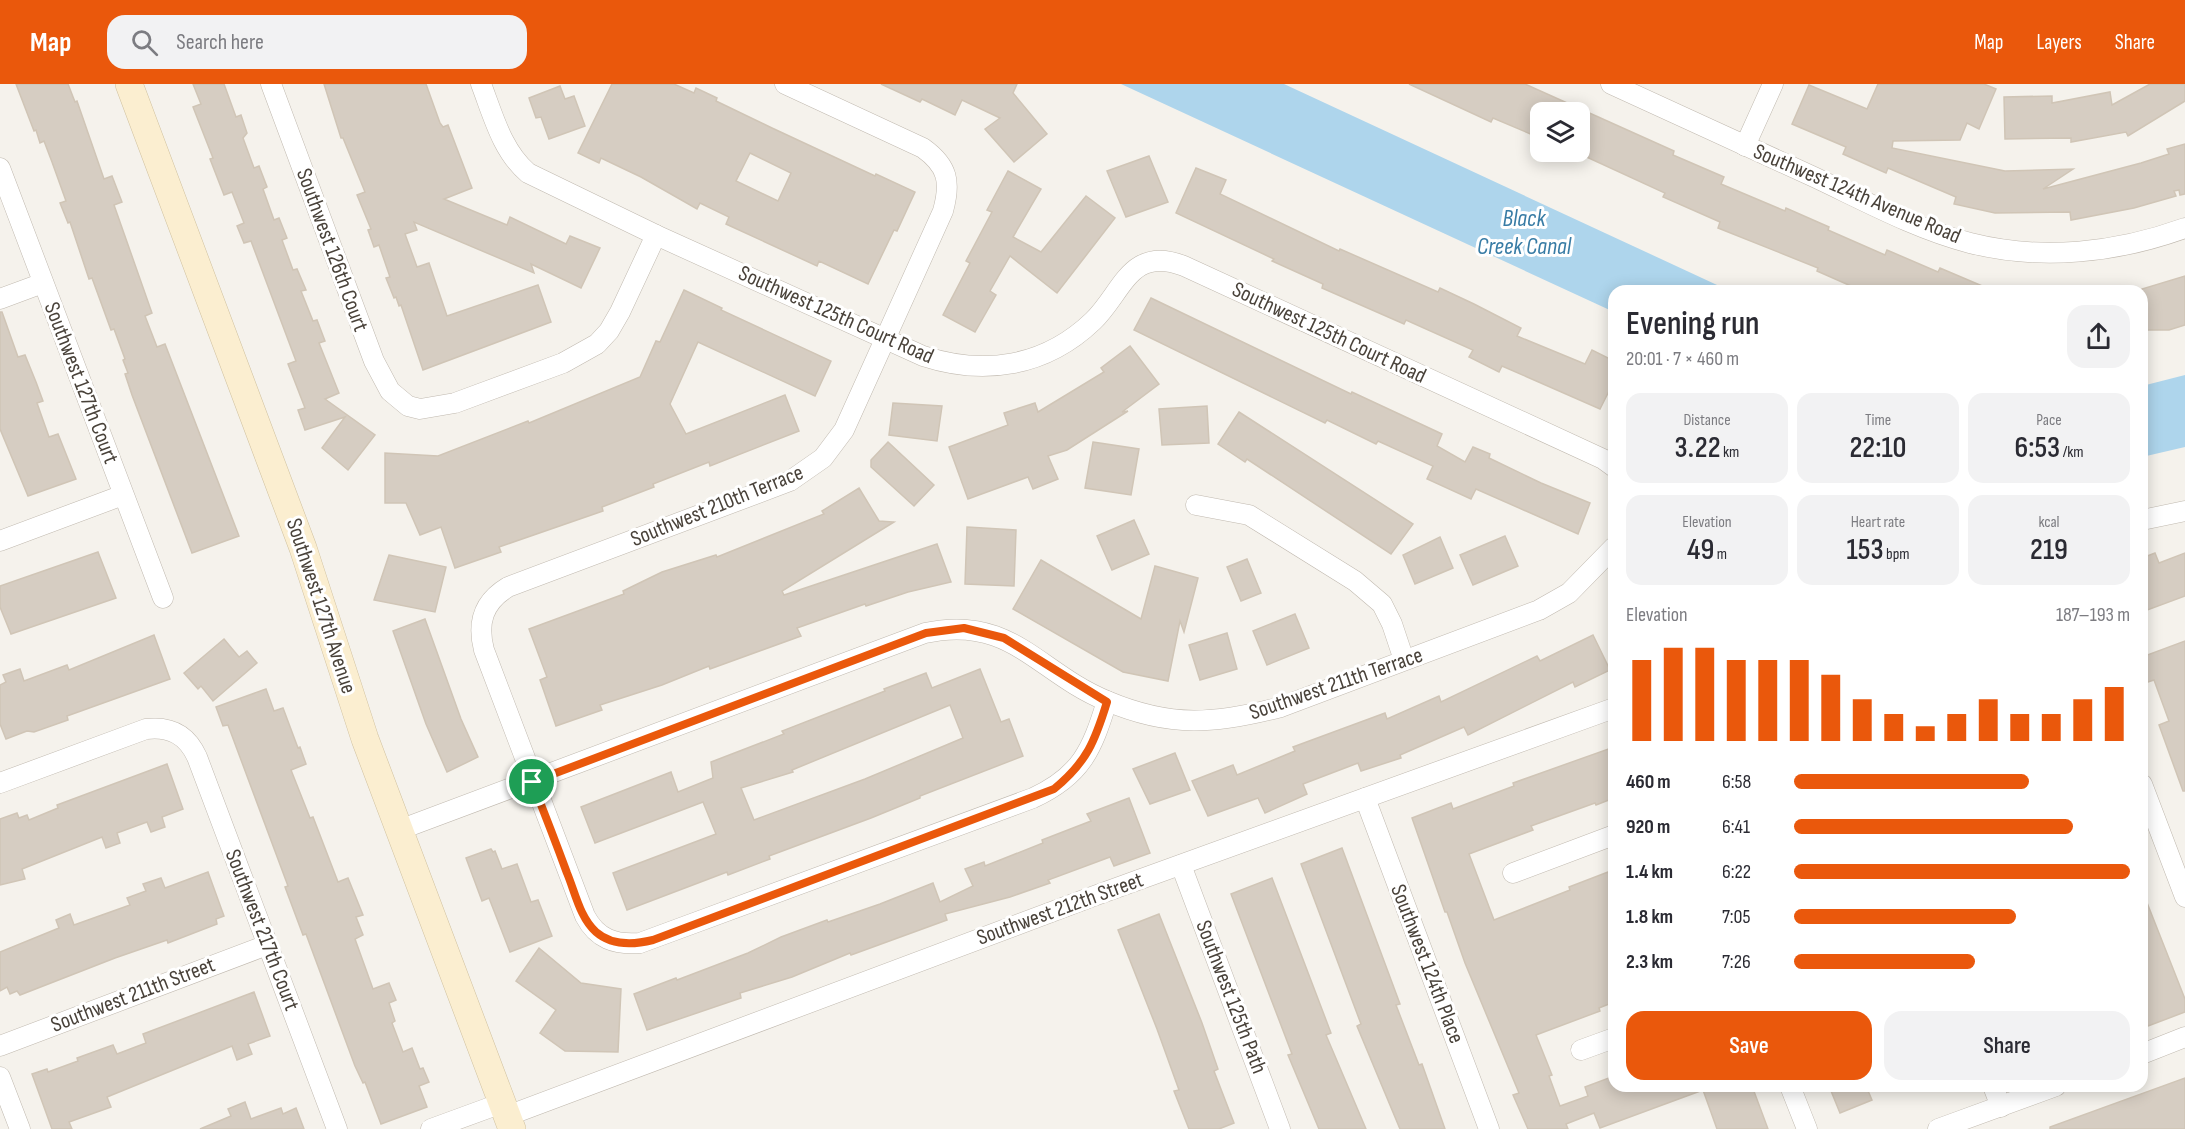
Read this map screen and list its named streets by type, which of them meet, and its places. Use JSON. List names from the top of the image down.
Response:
{
  "streets": {
    "street": [
      "Southwest 124th Avenue Road",
      "Southwest 126th Court",
      "Southwest 125th Court Road",
      "Southwest 127th Court",
      "Southwest 210th Terrace",
      "Southwest 127th Avenue",
      "Southwest 211th Terrace",
      "Southwest 212th Street",
      "Southwest 217th Court",
      "Southwest 124th Place",
      "Southwest 211th Street",
      "Southwest 125th Path"
    ]
  },
  "crossings": [
    ["Southwest 126th Court", "Southwest 125th Court Road"],
    ["Southwest 125th Court Road", "Southwest 210th Terrace"],
    ["Southwest 127th Avenue", "Southwest 212th Street"],
    ["Southwest 212th Street", "Southwest 124th Place"],
    ["Southwest 212th Street", "Southwest 125th Path"],
    ["Southwest 217th Court", "Southwest 211th Street"]
  ],
  "water": ["Black Creek Canal"],
  "page": {
    "header": "Map",
    "search": "Search here",
    "nav": ["Map", "Layers", "Share"],
    "heading": ["Evening run", "20:01 · 7 × 460 m"],
    "stats": [
      ["Distance", "3.22 km"],
      ["Time", "22:10"],
      ["Pace", "6:53 /km"],
      ["Elevation", "49 m"],
      ["Heart rate", "153 bpm"],
      ["kcal", "219"]
    ],
    "chart": ["Elevation", "187–193 m"],
    "list": [
      {
        "name": "460 m",
        "note": "6:58"
      },
      {
        "name": "920 m",
        "note": "6:41"
      },
      {
        "name": "1.4 km",
        "note": "6:22"
      },
      {
        "name": "1.8 km",
        "note": "7:05"
      },
      {
        "name": "2.3 km",
        "note": "7:26"
      }
    ],
    "buttons": ["Save", "Share"]
  }
}
